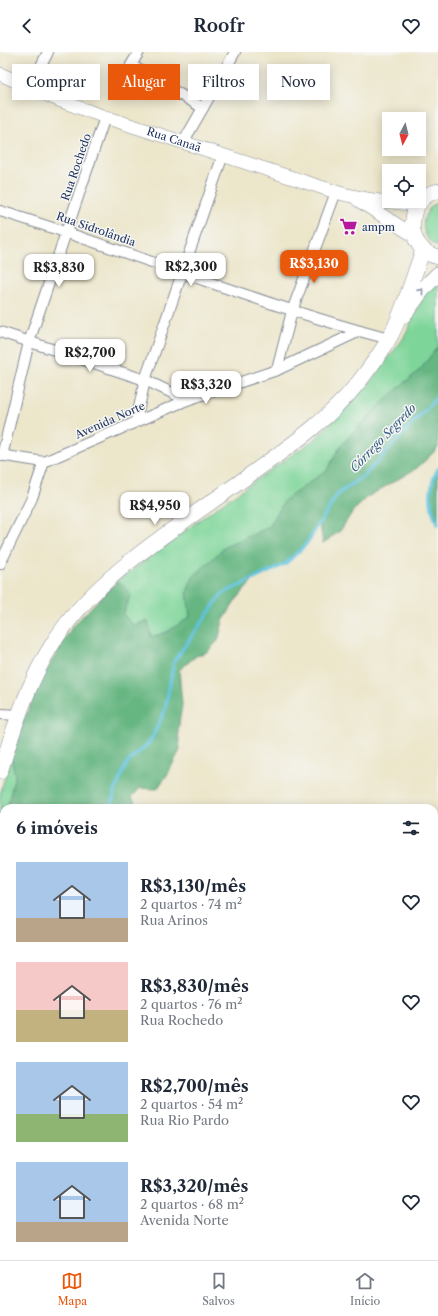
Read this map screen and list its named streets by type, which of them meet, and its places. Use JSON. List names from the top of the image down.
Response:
{
  "streets": {
    "street": [
      "Rua Canaã",
      "Rua Rochedo",
      "Rua Sidrolândia",
      "Avenida Norte"
    ]
  },
  "crossings": [
    ["Rua Canaã", "Rua Rochedo"],
    ["Rua Rochedo", "Rua Sidrolândia"],
    ["Rua Sidrolândia", "Avenida Norte"]
  ],
  "water": ["Córrego Segredo"],
  "places": {
    "supermarket": ["ampm"]
  },
  "north": "bottom",
  "page": {
    "header": "Roofr",
    "chip": [
      "Comprar",
      "Alugar",
      "Filtros",
      "Novo"
    ],
    "price": [
      "R$3,130",
      "R$2,300",
      "R$3,830",
      "R$2,700",
      "R$3,320",
      "R$4,950"
    ],
    "heading": "6 imóveis",
    "list": [
      {
        "name": "R$3,130/mês",
        "note": "2 quartos · 74 m² · Rua Arinos"
      },
      {
        "name": "R$3,830/mês",
        "note": "2 quartos · 76 m² · Rua Rochedo"
      },
      {
        "name": "R$2,700/mês",
        "note": "2 quartos · 54 m² · Rua Rio Pardo"
      },
      {
        "name": "R$3,320/mês",
        "note": "2 quartos · 68 m² · Avenida Norte"
      }
    ],
    "tabs": ["Mapa", "Salvos", "Início"]
  }
}
